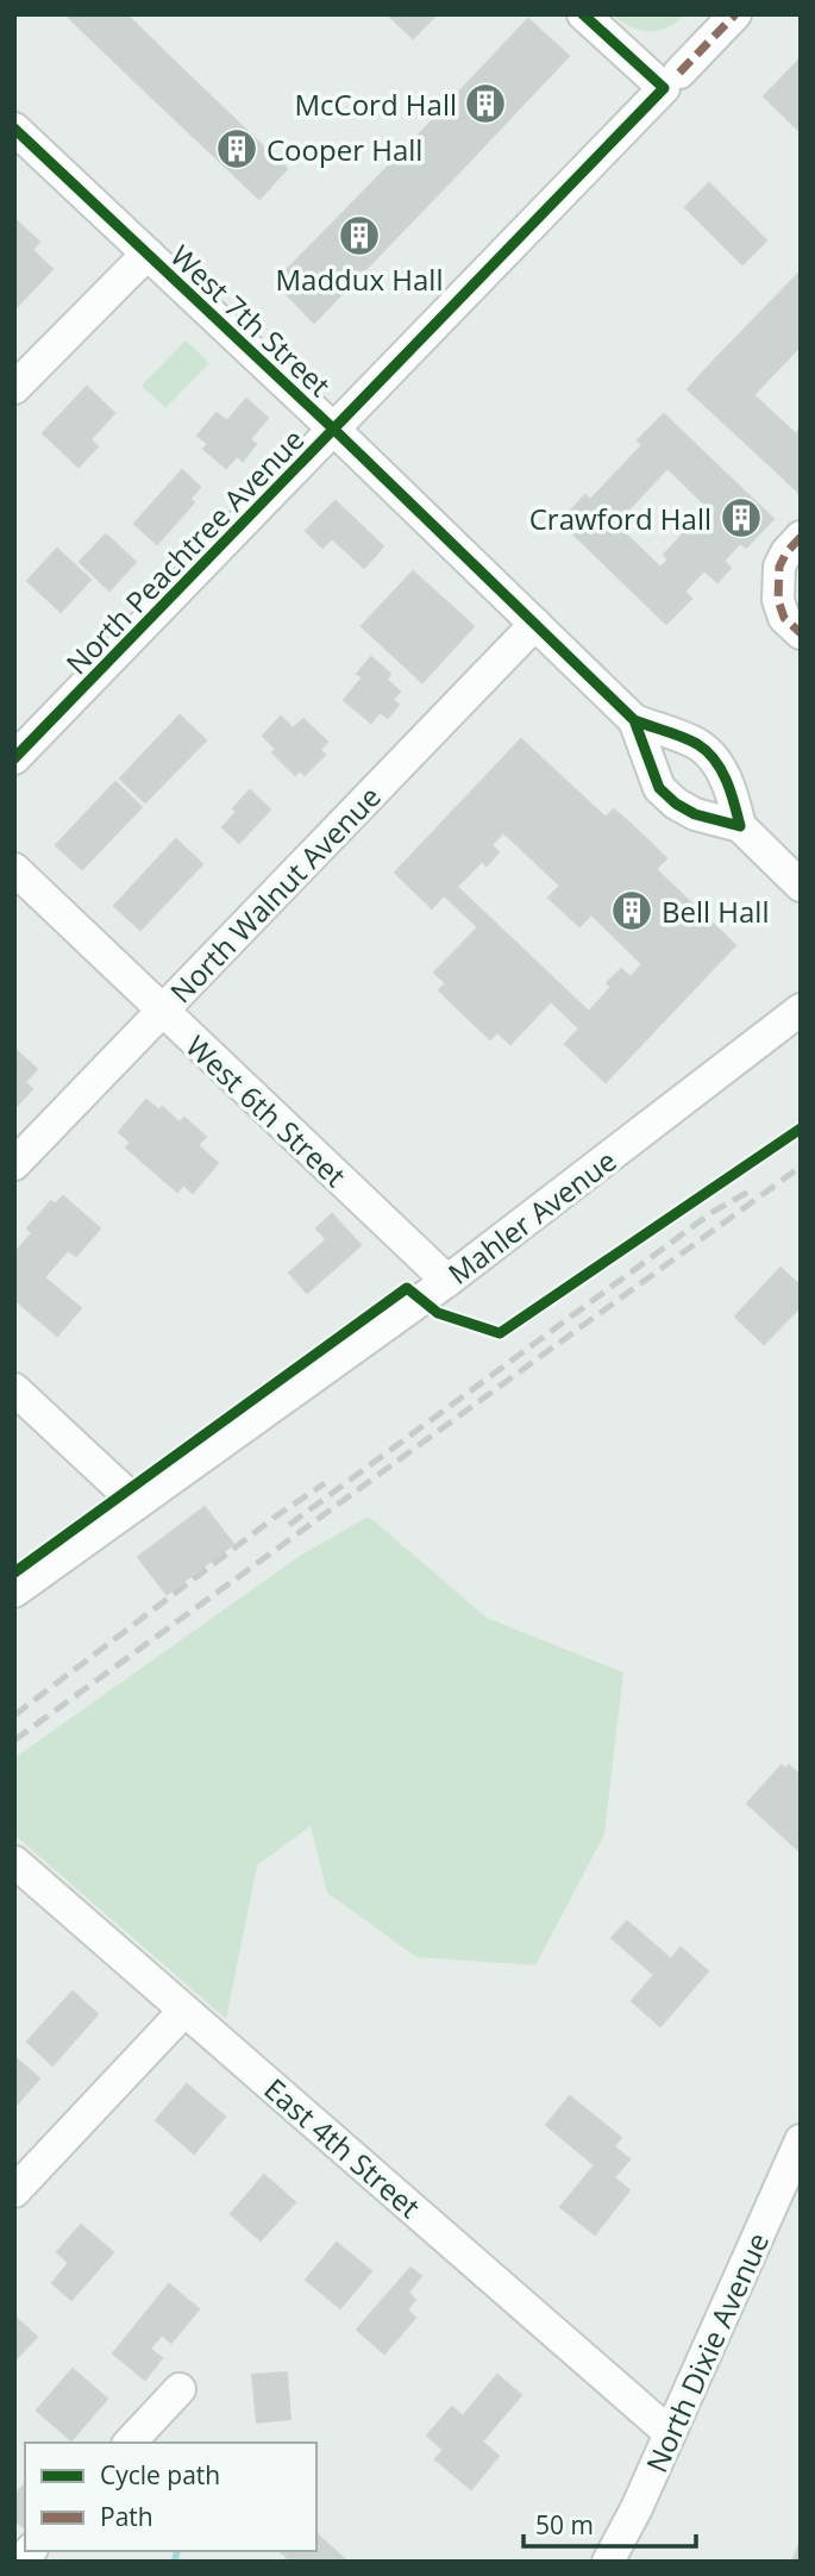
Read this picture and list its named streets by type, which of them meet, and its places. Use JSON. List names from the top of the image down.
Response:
{
  "streets": {
    "street": [
      "West 7th Street",
      "North Peachtree Avenue",
      "North Walnut Avenue",
      "West 6th Street",
      "Mahler Avenue",
      "East 4th Street",
      "North Dixie Avenue"
    ]
  },
  "crossings": [
    ["West 7th Street", "North Peachtree Avenue"],
    ["West 7th Street", "North Walnut Avenue"],
    ["North Walnut Avenue", "West 6th Street"],
    ["West 6th Street", "Mahler Avenue"],
    ["East 4th Street", "North Dixie Avenue"]
  ],
  "places": {
    "building": [
      "McCord Hall",
      "Cooper Hall",
      "Maddux Hall",
      "Crawford Hall",
      "Bell Hall"
    ]
  },
  "legend": ["Cycle path", "Path"],
  "scale_bar": "50 m"
}
